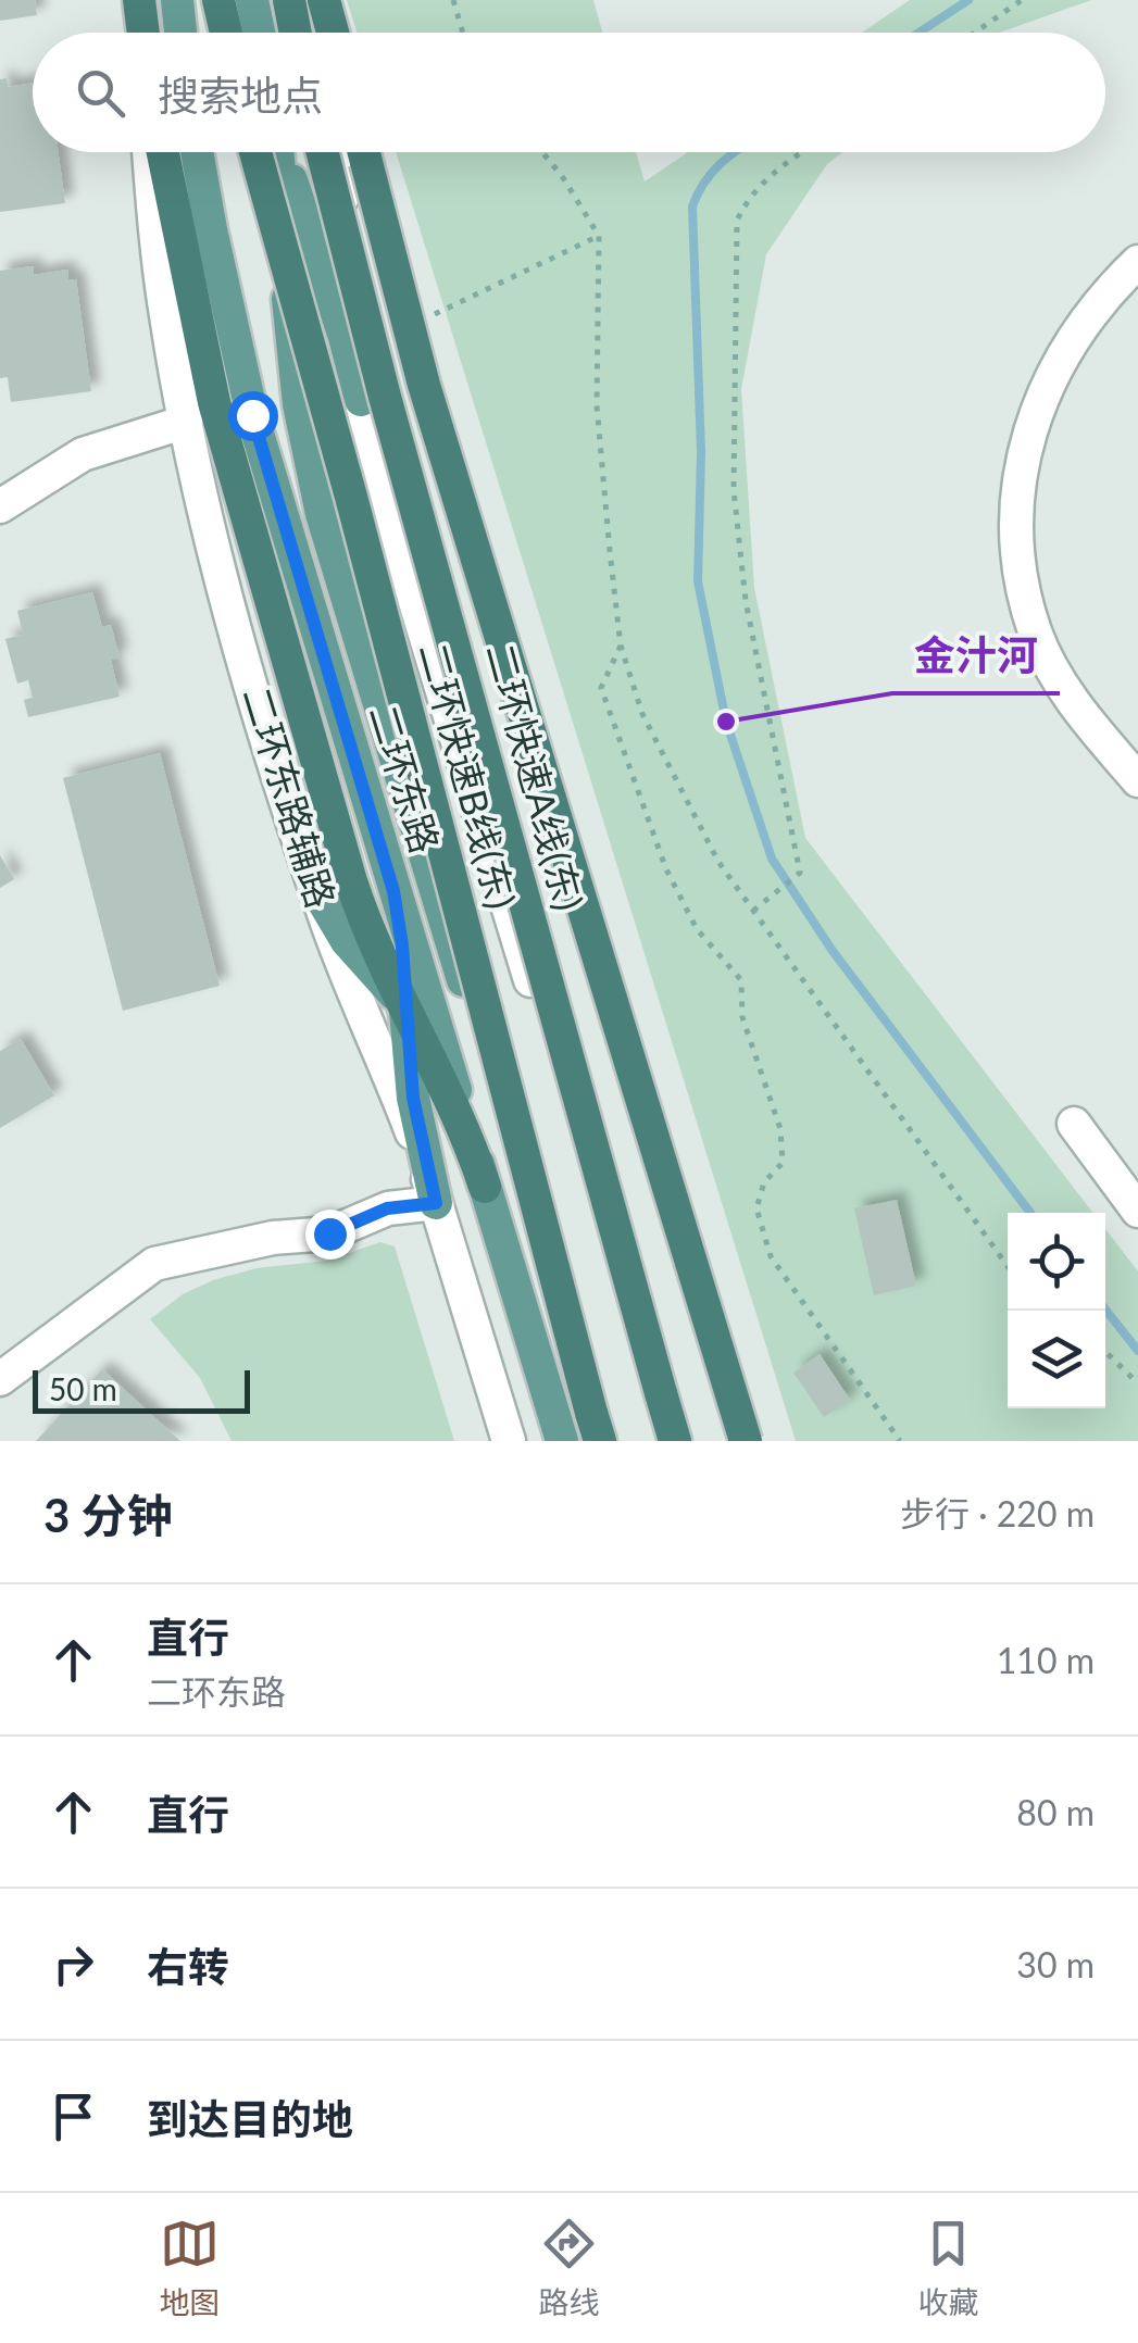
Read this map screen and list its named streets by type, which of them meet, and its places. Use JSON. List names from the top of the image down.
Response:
{
  "streets": {
    "highway": ["二环快速B线(东)", "二环快速A线(东)"],
    "main road": ["二环东路"],
    "street": ["二环东路辅路"]
  },
  "crossings": [
    ["二环快速B线(东)", "二环东路"]
  ],
  "places": ["金汁河"],
  "scale_bar": "50 m",
  "page": {
    "search": "搜索地点",
    "scale": "50 m",
    "heading": ["3 分钟", "步行 · 220 m"],
    "list": [
      ["直行", "二环东路", "110 m"],
      ["直行", "80 m"],
      ["右转", "30 m"],
      "到达目的地"
    ],
    "nav": ["地图", "路线", "收藏"]
  }
}
